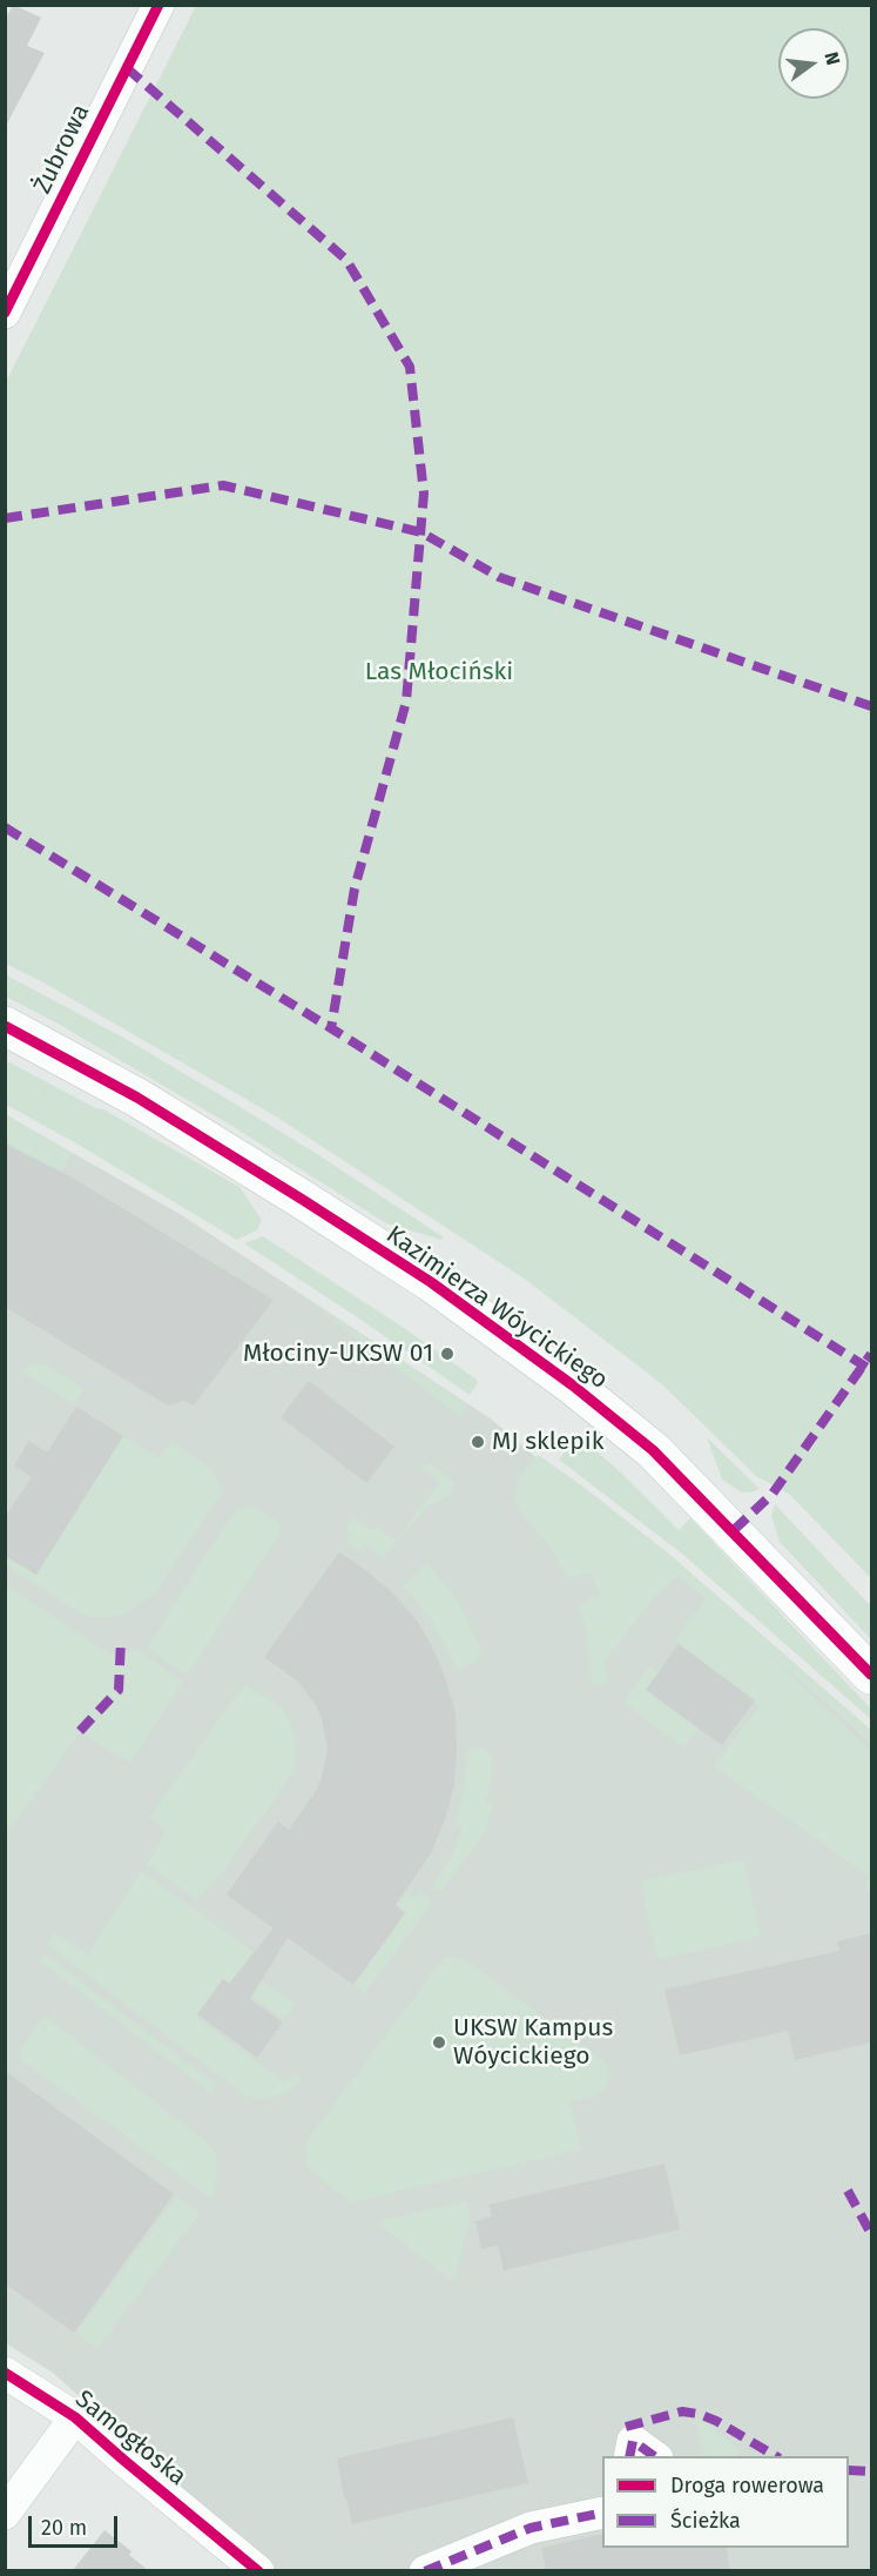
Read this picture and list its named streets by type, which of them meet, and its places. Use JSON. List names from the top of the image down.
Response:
{
  "streets": {
    "street": ["Żubrowa", "Kazimierza Wóycickiego", "Samogłoska"]
  },
  "parks": ["Las Młociński"],
  "places": ["Młociny-UKSW 01", "MJ sklepik", "UKSW Kampus Wóycickiego"],
  "legend": ["Droga rowerowa", "Ścieżka"],
  "scale_bar": "20 m",
  "north": "right"
}
